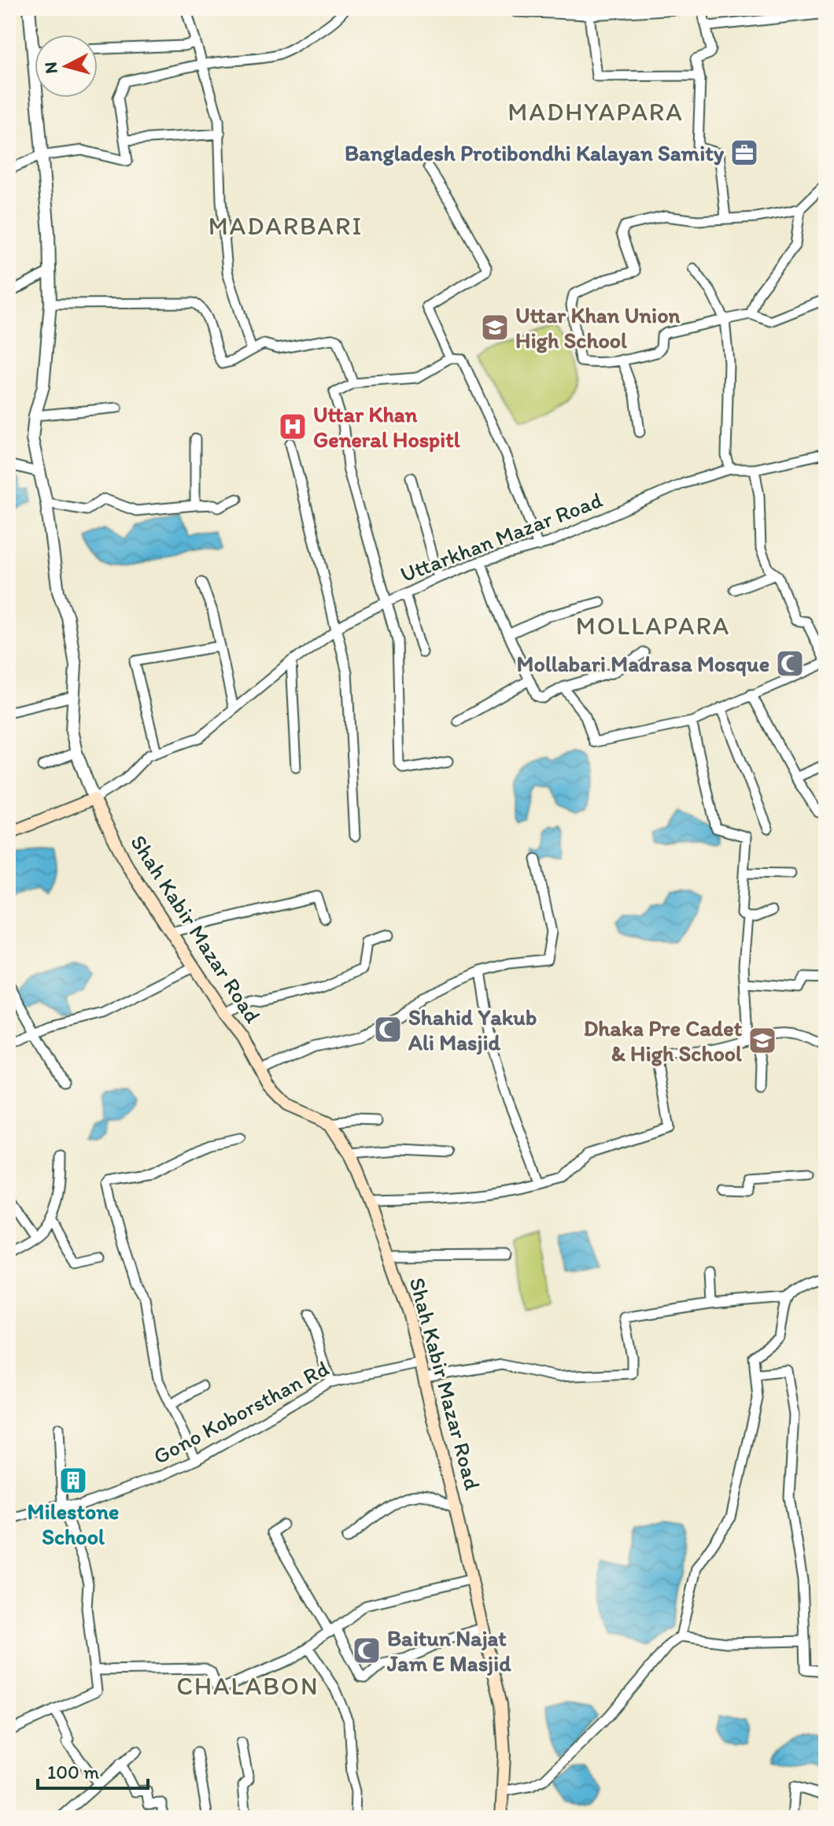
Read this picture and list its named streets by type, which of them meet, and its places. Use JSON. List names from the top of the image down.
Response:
{
  "streets": {
    "main road": ["Shah Kabir Mazar Road"],
    "street": ["Uttarkhan Mazar Road", "Gono Koborsthan Rd"]
  },
  "crossings": [
    ["Uttarkhan Mazar Road", "Shah Kabir Mazar Road"],
    ["Shah Kabir Mazar Road", "Gono Koborsthan Rd"]
  ],
  "districts": [
    "MADHYAPARA",
    "MADARBARI",
    "MOLLAPARA",
    "CHALABON"
  ],
  "places": {
    "office": ["Bangladesh Protibondhi Kalayan Samity"],
    "school or university": ["Uttar Khan Union High School", "Dhaka Pre Cadet & High School"],
    "hospital": ["Uttar Khan General Hospitl"],
    "mosque": ["Mollabari Madrasa Mosque", "Shahid Yakub Ali Masjid", "Baitun Najat Jam E Masjid"],
    "building": ["Milestone School"]
  },
  "scale_bar": "100 m",
  "north": "left"
}
